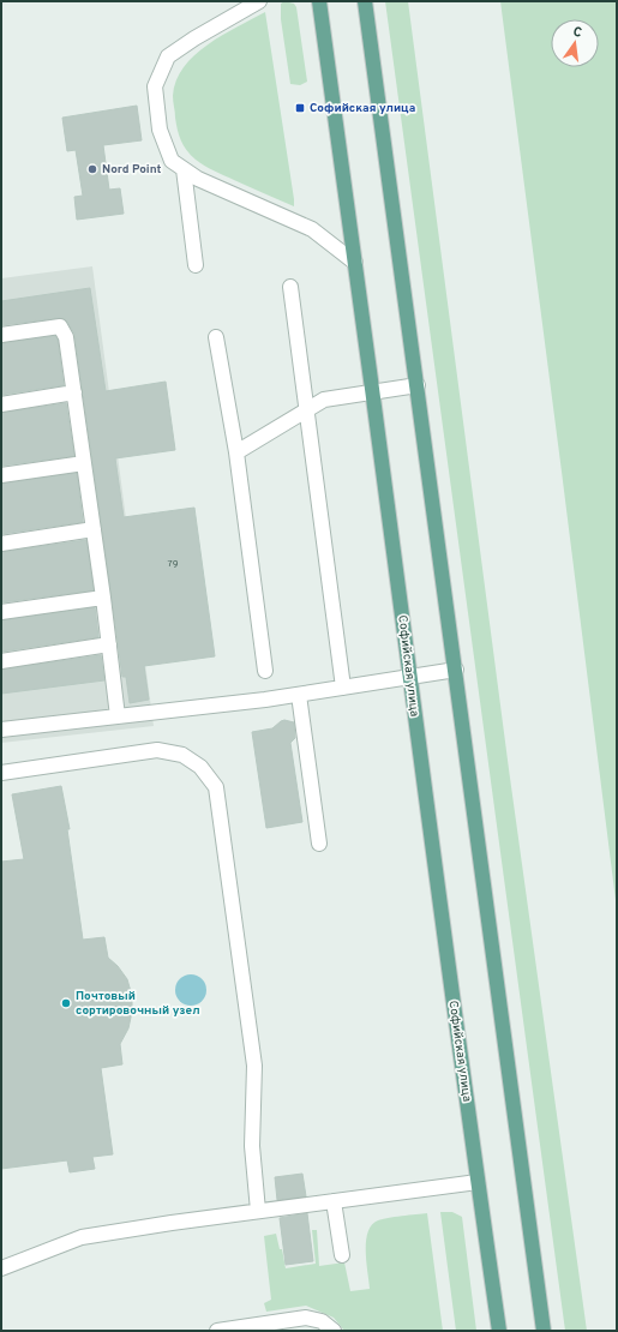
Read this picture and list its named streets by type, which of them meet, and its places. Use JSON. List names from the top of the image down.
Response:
{
  "streets": {
    "main road": ["Софийская улица"]
  },
  "places": {
    "transit": ["Софийская улица"],
    "other": ["Nord Point", "Почтовый сортировочный узел"]
  },
  "house_numbers": ["79"],
  "north": "top"
}
